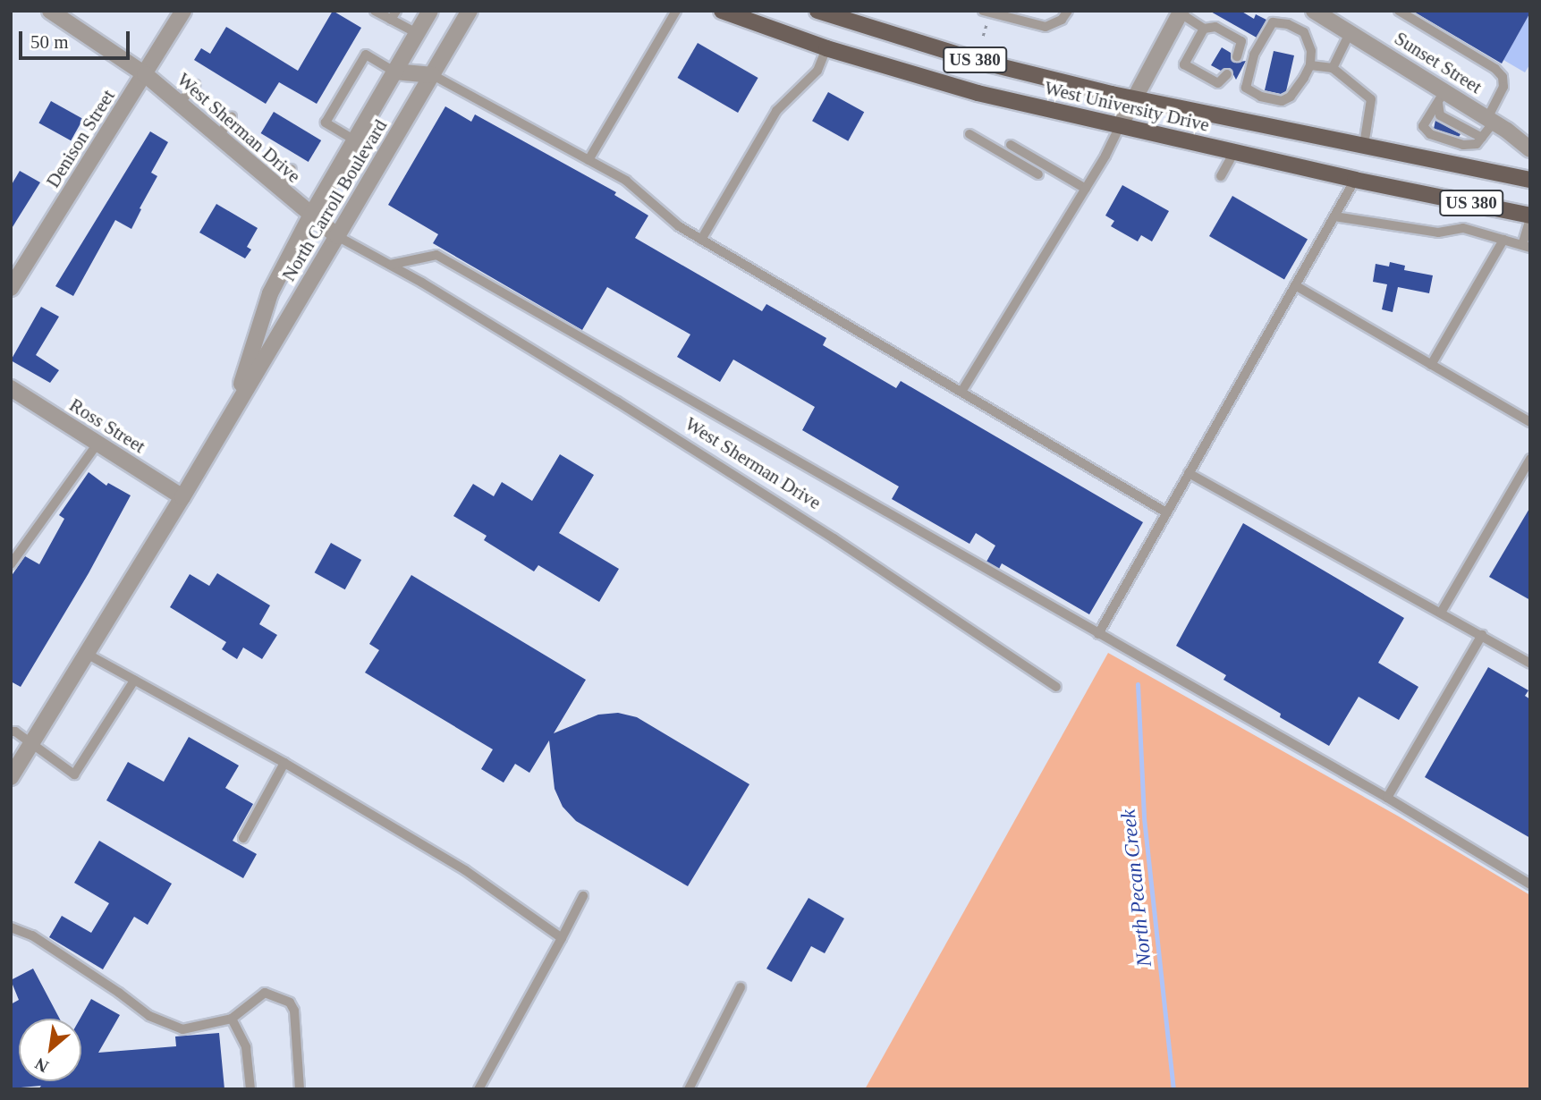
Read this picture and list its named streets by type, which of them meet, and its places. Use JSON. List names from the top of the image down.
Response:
{
  "streets": {
    "main road": ["US 380", "West University Drive"],
    "street": [
      "Sunset Street",
      "West Sherman Drive",
      "Denison Street",
      "North Carroll Boulevard",
      "Ross Street"
    ]
  },
  "crossings": [
    ["West Sherman Drive", "Denison Street"],
    ["West Sherman Drive", "North Carroll Boulevard"],
    ["North Carroll Boulevard", "Ross Street"]
  ],
  "water": ["North Pecan Creek"],
  "scale_bar": "50 m",
  "north": "bottom left"
}
